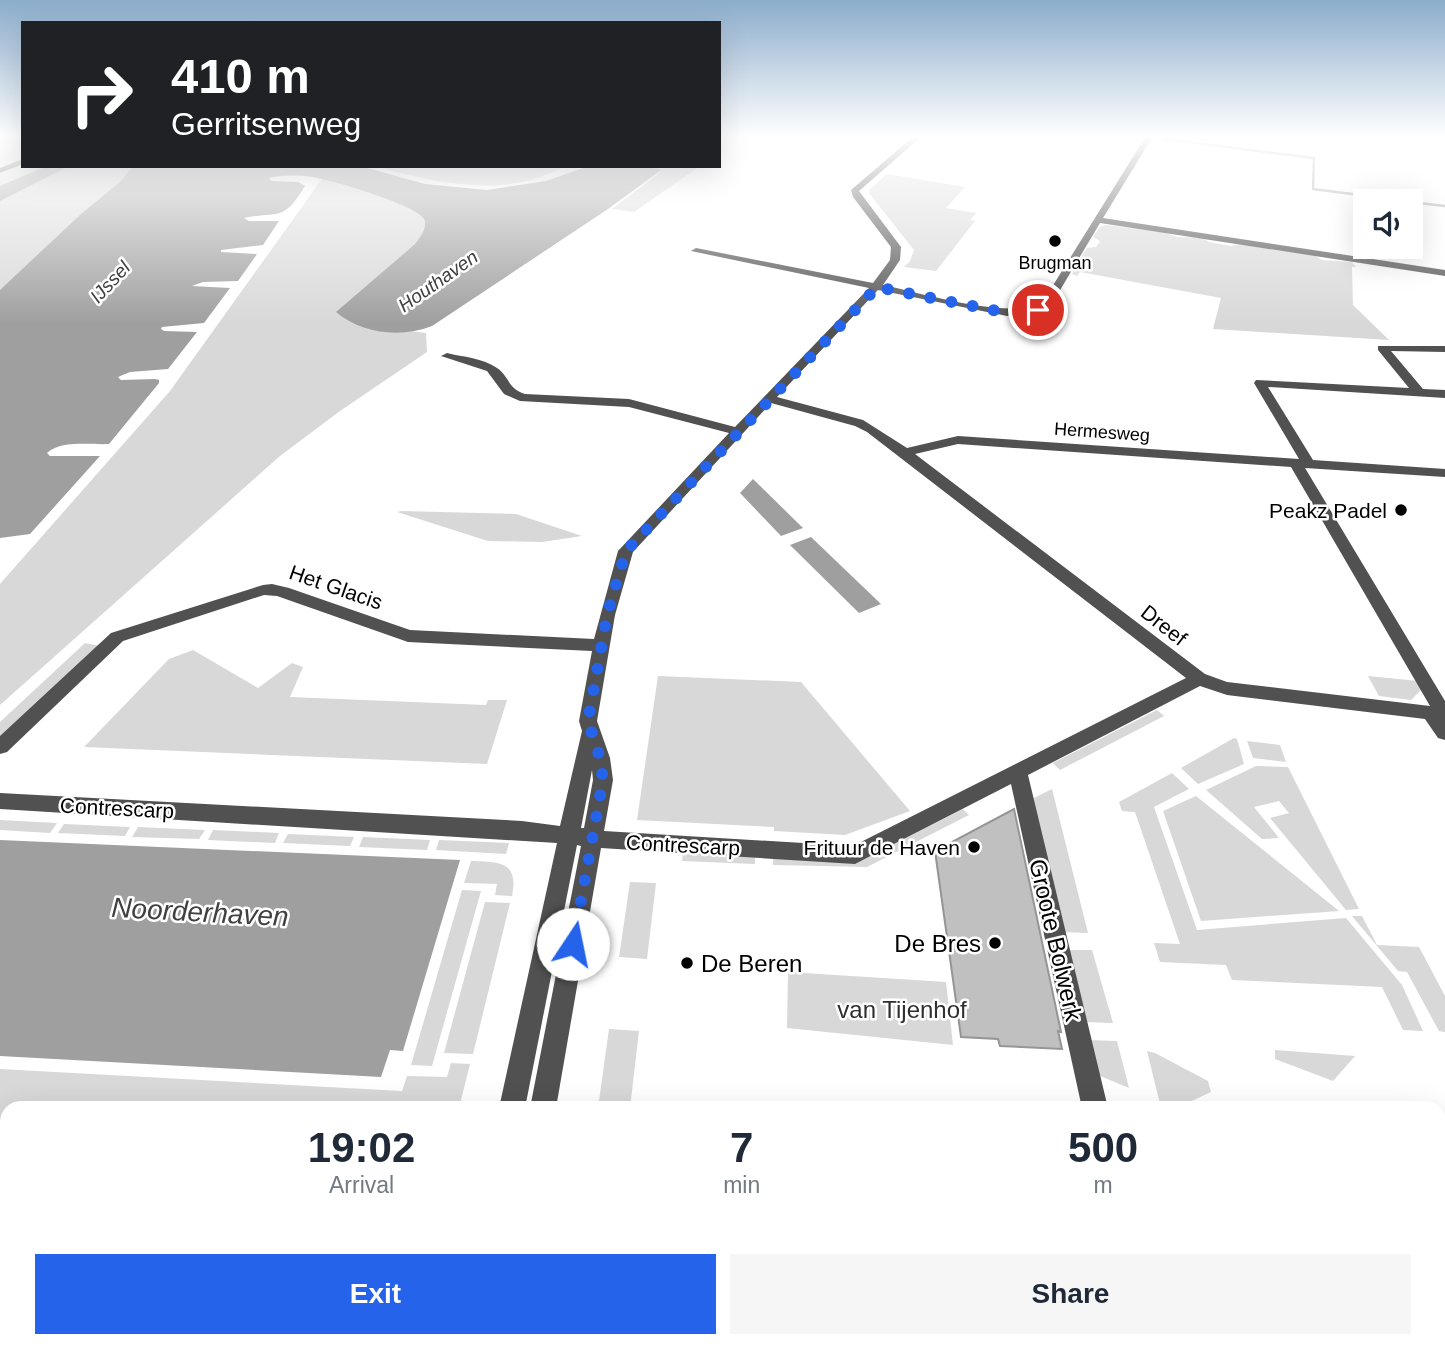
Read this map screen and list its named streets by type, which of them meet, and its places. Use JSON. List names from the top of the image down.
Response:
{
  "streets": {
    "street": [
      "Hermesweg",
      "Het Glacis",
      "Dreef",
      "Contrescarp",
      "Groote Bolwerk"
    ]
  },
  "crossings": [
    ["Hermesweg", "Dreef"],
    ["Dreef", "Contrescarp"],
    ["Contrescarp", "Groote Bolwerk"]
  ],
  "water": ["Houthaven", "IJssel", "Noorderhaven"],
  "parks": ["van Tijenhof"],
  "places": [
    "Brugman",
    "Peakz Padel",
    "Frituur de Haven",
    "De Bres",
    "De Beren"
  ],
  "page": {
    "turn": ["410 m", "Gerritsenweg"],
    "eta": [
      "19:02",
      "Arrival",
      "7",
      "min",
      "500",
      "m"
    ],
    "buttons": ["Exit", "Share"]
  }
}
